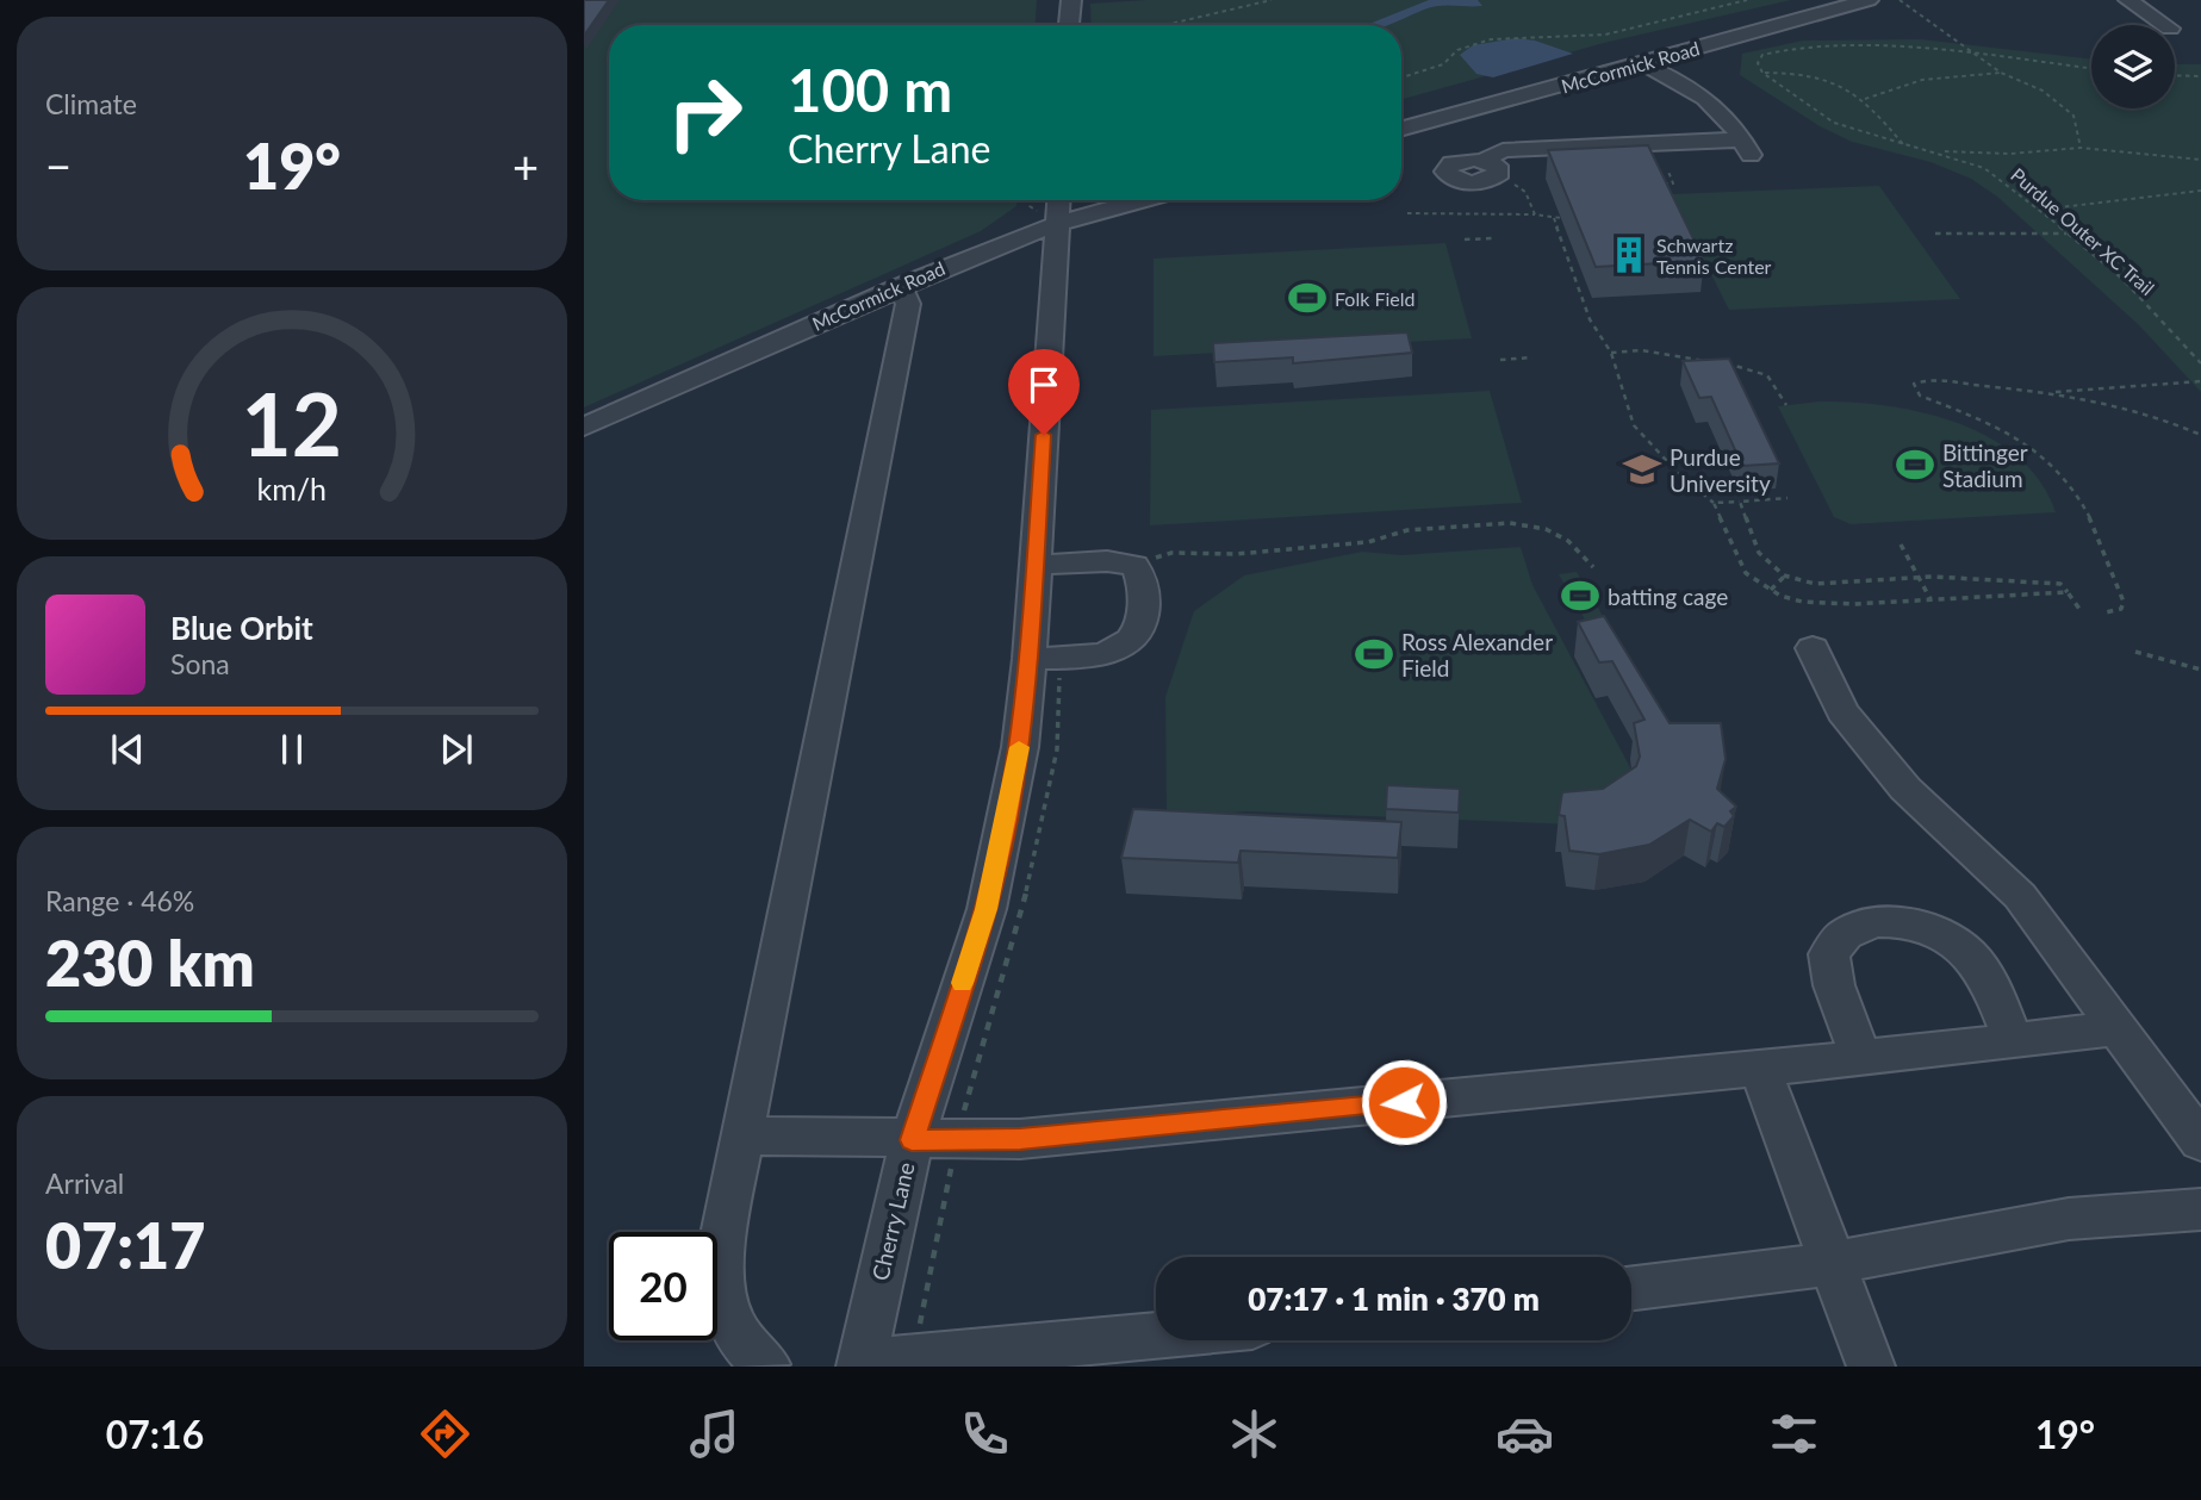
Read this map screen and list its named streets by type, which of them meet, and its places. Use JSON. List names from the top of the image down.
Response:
{
  "streets": {
    "street": ["McCormick Road", "Cherry Lane"],
    "path": ["Purdue Outer XC Trail"]
  },
  "crossings": [
    ["McCormick Road", "Cherry Lane"]
  ],
  "places": {
    "building": ["Schwartz Tennis Center"],
    "sports": [
      "Folk Field",
      "Bittinger Stadium",
      "batting cage",
      "Ross Alexander Field"
    ],
    "school or university": ["Purdue University"]
  },
  "page": {
    "tile": [
      "Climate",
      ["Range · 46%", "230 km"],
      ["Arrival", "07:17"]
    ],
    "turn": ["100 m", "Cherry Lane"],
    "heat": ["−", "19°", "+"],
    "song": ["Blue Orbit", "Sona"],
    "limit": "20",
    "trip": "07:17 · 1 min · 370 m",
    "tabs": ["07:16", "19°"],
    "gauge": ["12", "km/h"]
  }
}
